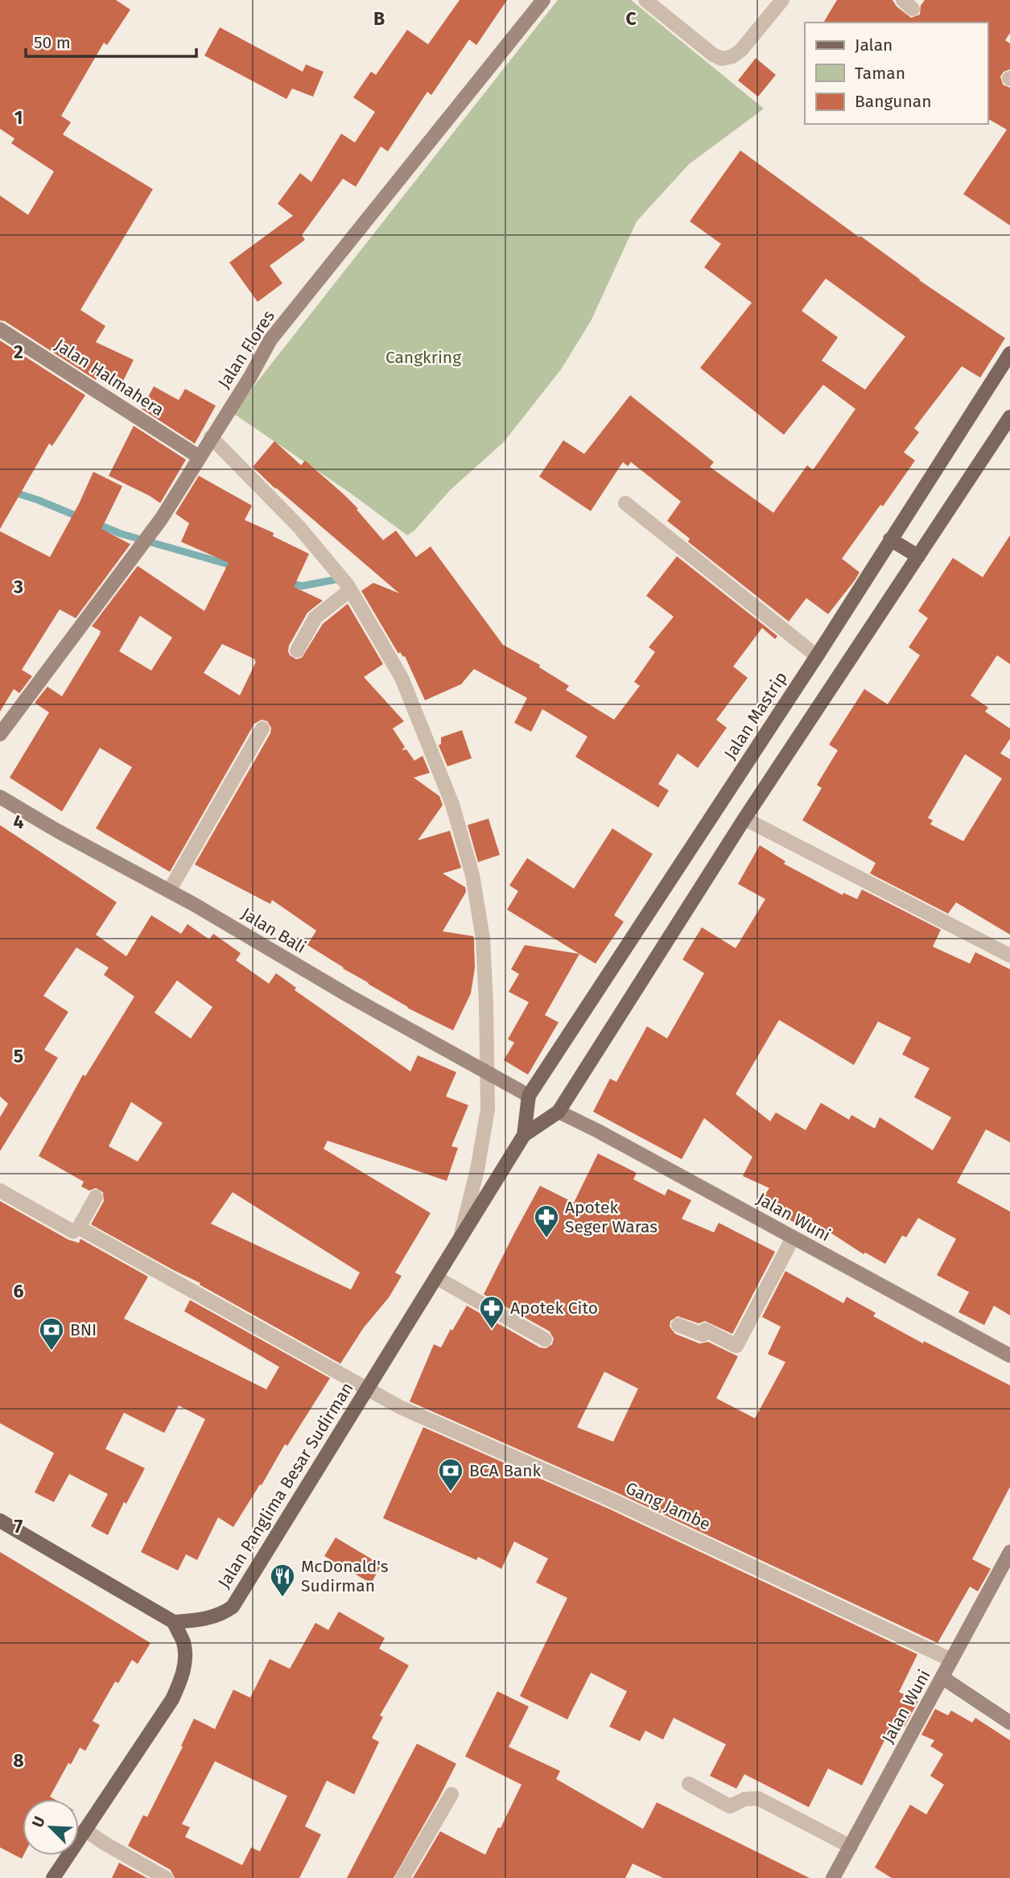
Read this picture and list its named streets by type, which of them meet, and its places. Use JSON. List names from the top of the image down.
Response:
{
  "streets": {
    "main road": [
      "Jalan Flores",
      "Jalan Halmahera",
      "Jalan Mastrip",
      "Jalan Bali",
      "Jalan Wuni",
      "Jalan Panglima Besar Sudirman"
    ],
    "street": ["Gang Jambe"]
  },
  "crossings": [
    ["Jalan Flores", "Jalan Halmahera"],
    ["Jalan Mastrip", "Jalan Bali"],
    ["Jalan Mastrip", "Jalan Panglima Besar Sudirman"],
    ["Jalan Bali", "Jalan Panglima Besar Sudirman"],
    ["Jalan Wuni", "Jalan Panglima Besar Sudirman"],
    ["Jalan Wuni", "Gang Jambe"],
    ["Jalan Panglima Besar Sudirman", "Gang Jambe"]
  ],
  "parks": ["Cangkring"],
  "places": {
    "pharmacy": ["Apotek Seger Waras", "Apotek Cito"],
    "bank": ["BNI", "BCA Bank"],
    "restaurant": ["McDonald's Sudirman"]
  },
  "legend": ["Jalan", "Taman", "Bangunan"],
  "scale_bar": "50 m",
  "north": "top left",
  "grid": {
    "columns": ["B", "C"],
    "rows": [
      "1",
      "2",
      "3",
      "4",
      "5",
      "6",
      "7",
      "8"
    ]
  }
}
